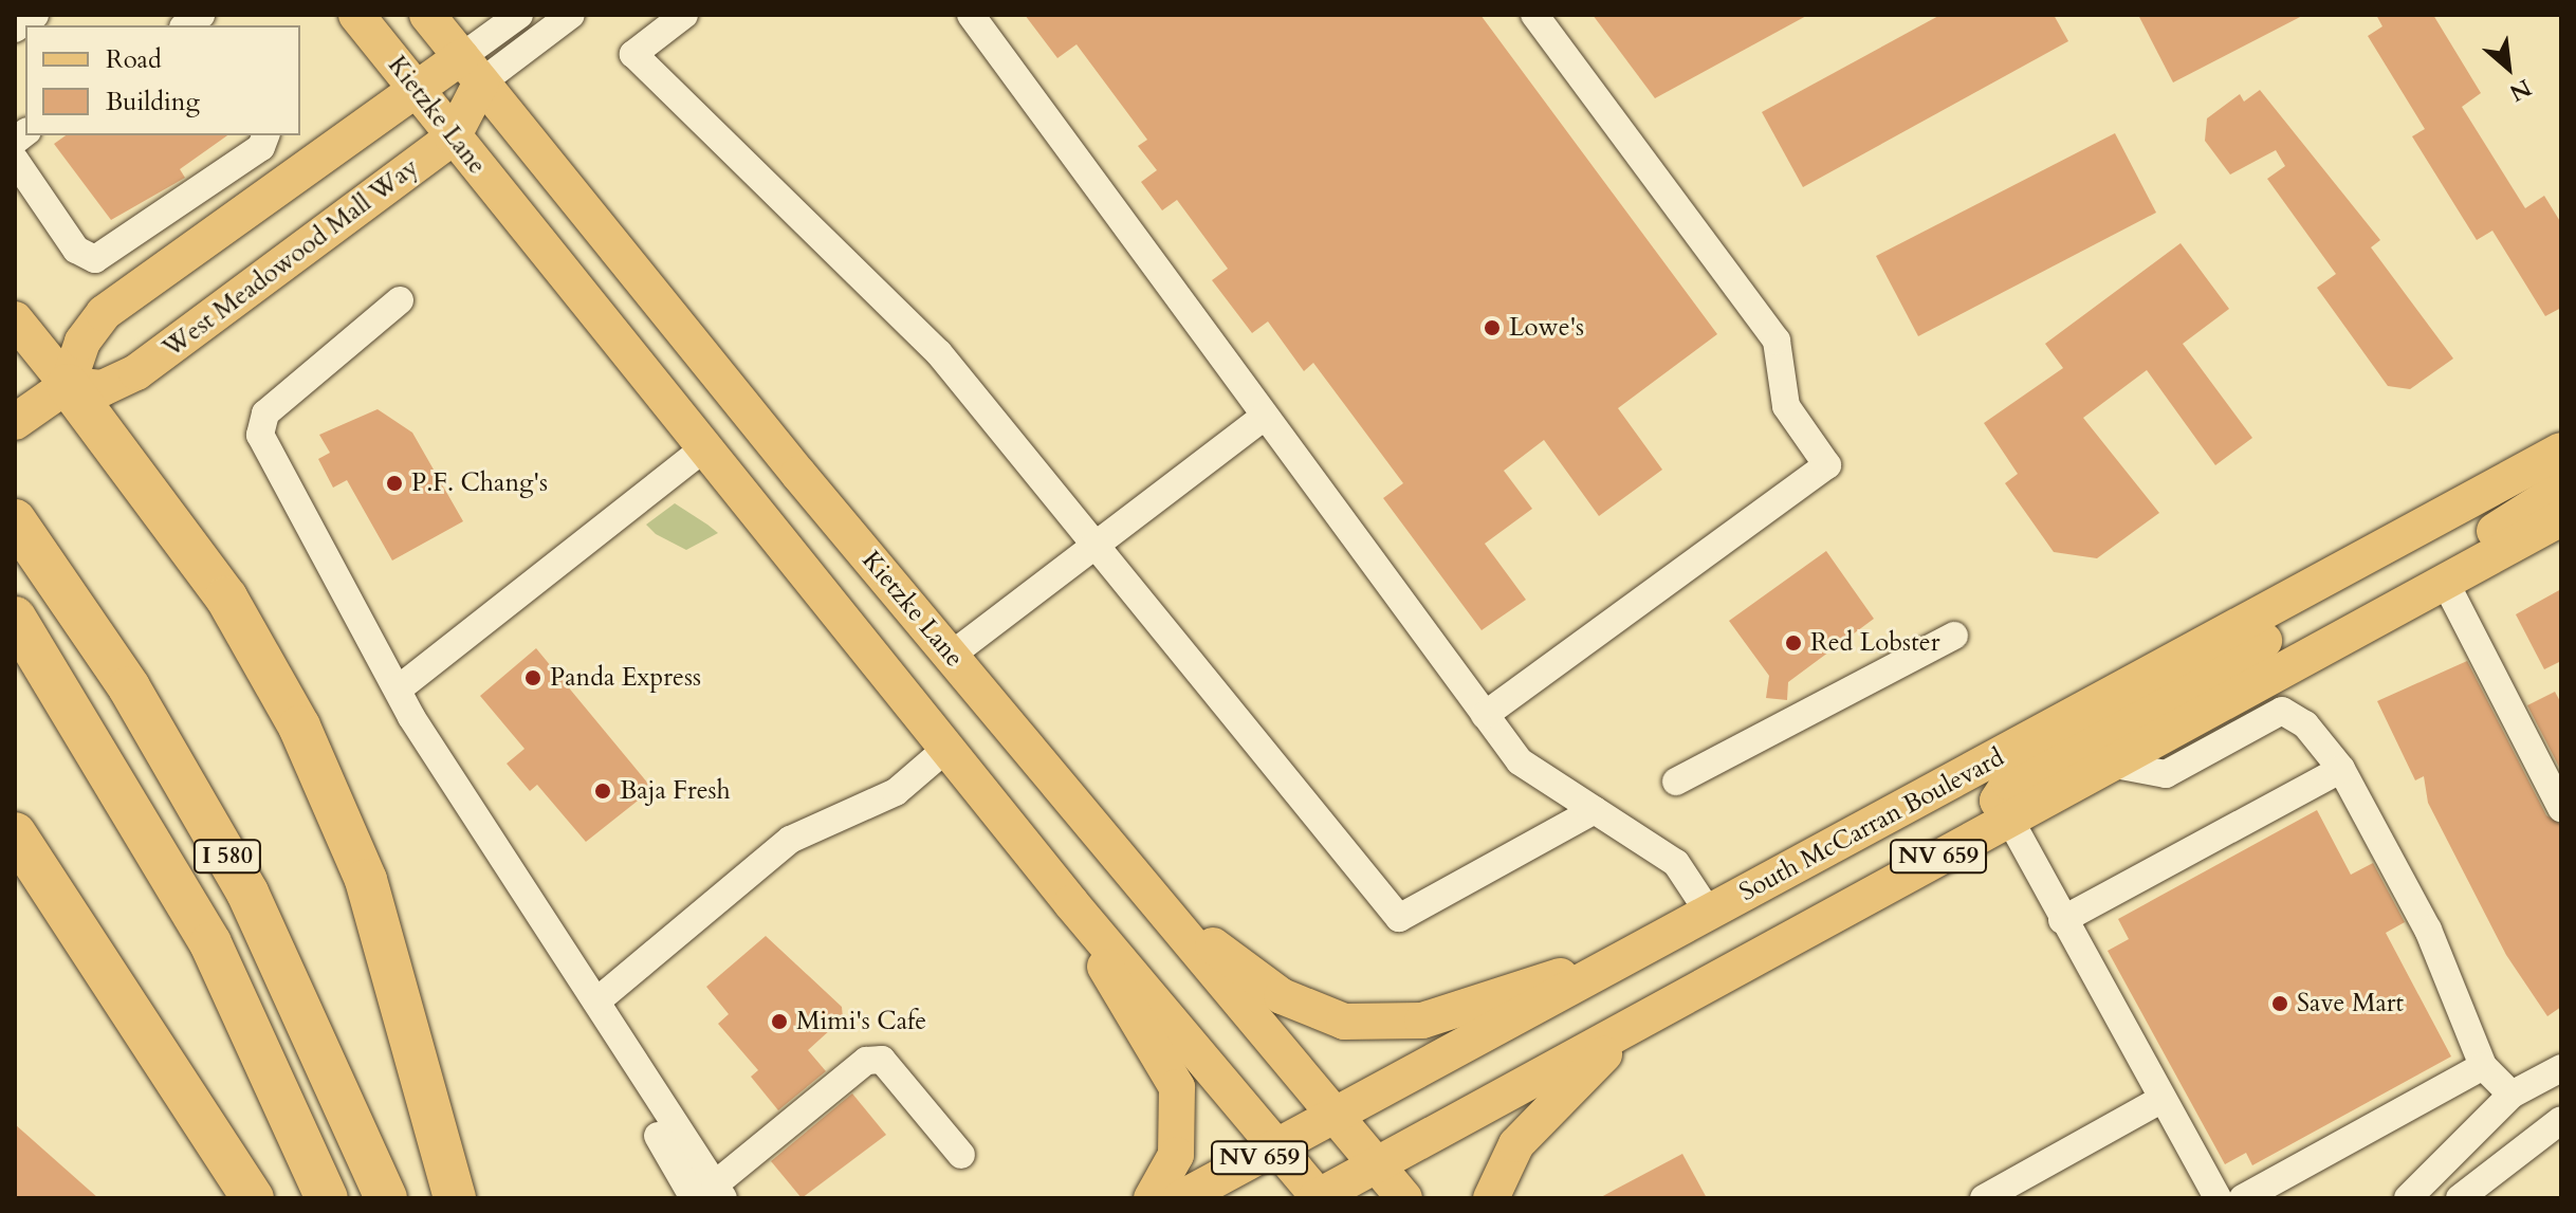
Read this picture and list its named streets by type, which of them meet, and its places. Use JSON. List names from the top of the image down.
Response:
{
  "streets": {
    "highway": ["I 580"],
    "main road": [
      "Kietzke Lane",
      "West Meadowood Mall Way",
      "South McCarran Boulevard",
      "NV 659"
    ]
  },
  "crossings": [
    ["Kietzke Lane", "West Meadowood Mall Way"],
    ["Kietzke Lane", "South McCarran Boulevard"],
    ["Kietzke Lane", "NV 659"]
  ],
  "places": [
    "Lowe's",
    "P.F. Chang's",
    "Red Lobster",
    "Panda Express",
    "Baja Fresh",
    "Save Mart",
    "Mimi's Cafe"
  ],
  "legend": ["Road", "Building"],
  "north": "bottom right"
}
